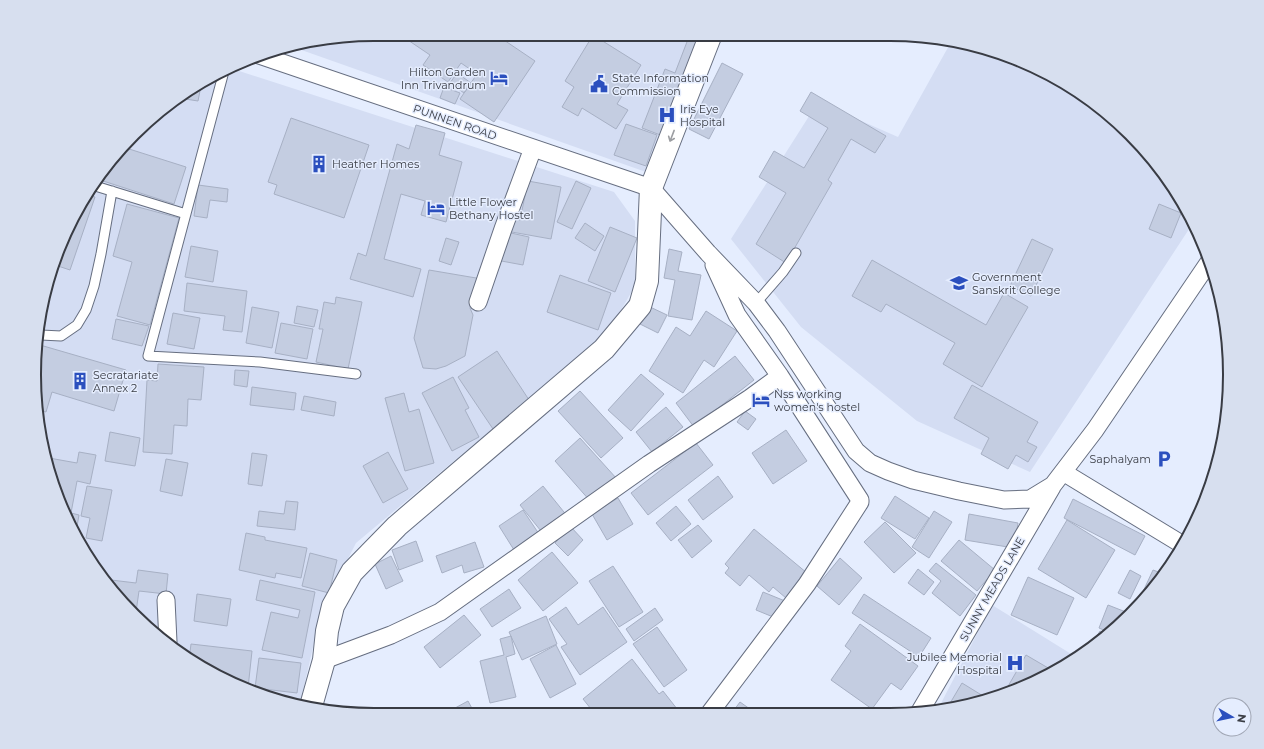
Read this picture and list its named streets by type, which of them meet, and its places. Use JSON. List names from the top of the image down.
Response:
{
  "streets": {
    "street": ["PUNNEN ROAD", "SUNNY MEADS LANE"]
  },
  "places": {
    "hotel": ["Hilton Garden Inn Trivandrum", "Little Flower Bethany Hostel", "Nss working women's hostel"],
    "public building": ["State Information Commission"],
    "hospital": ["Iris Eye Hospital", "Jubilee Memorial Hospital"],
    "building": ["Heather Homes", "Secratariate Annex 2"],
    "school or university": ["Government Sanskrit College"],
    "parking": ["Saphalyam"]
  },
  "north": "right"
}
